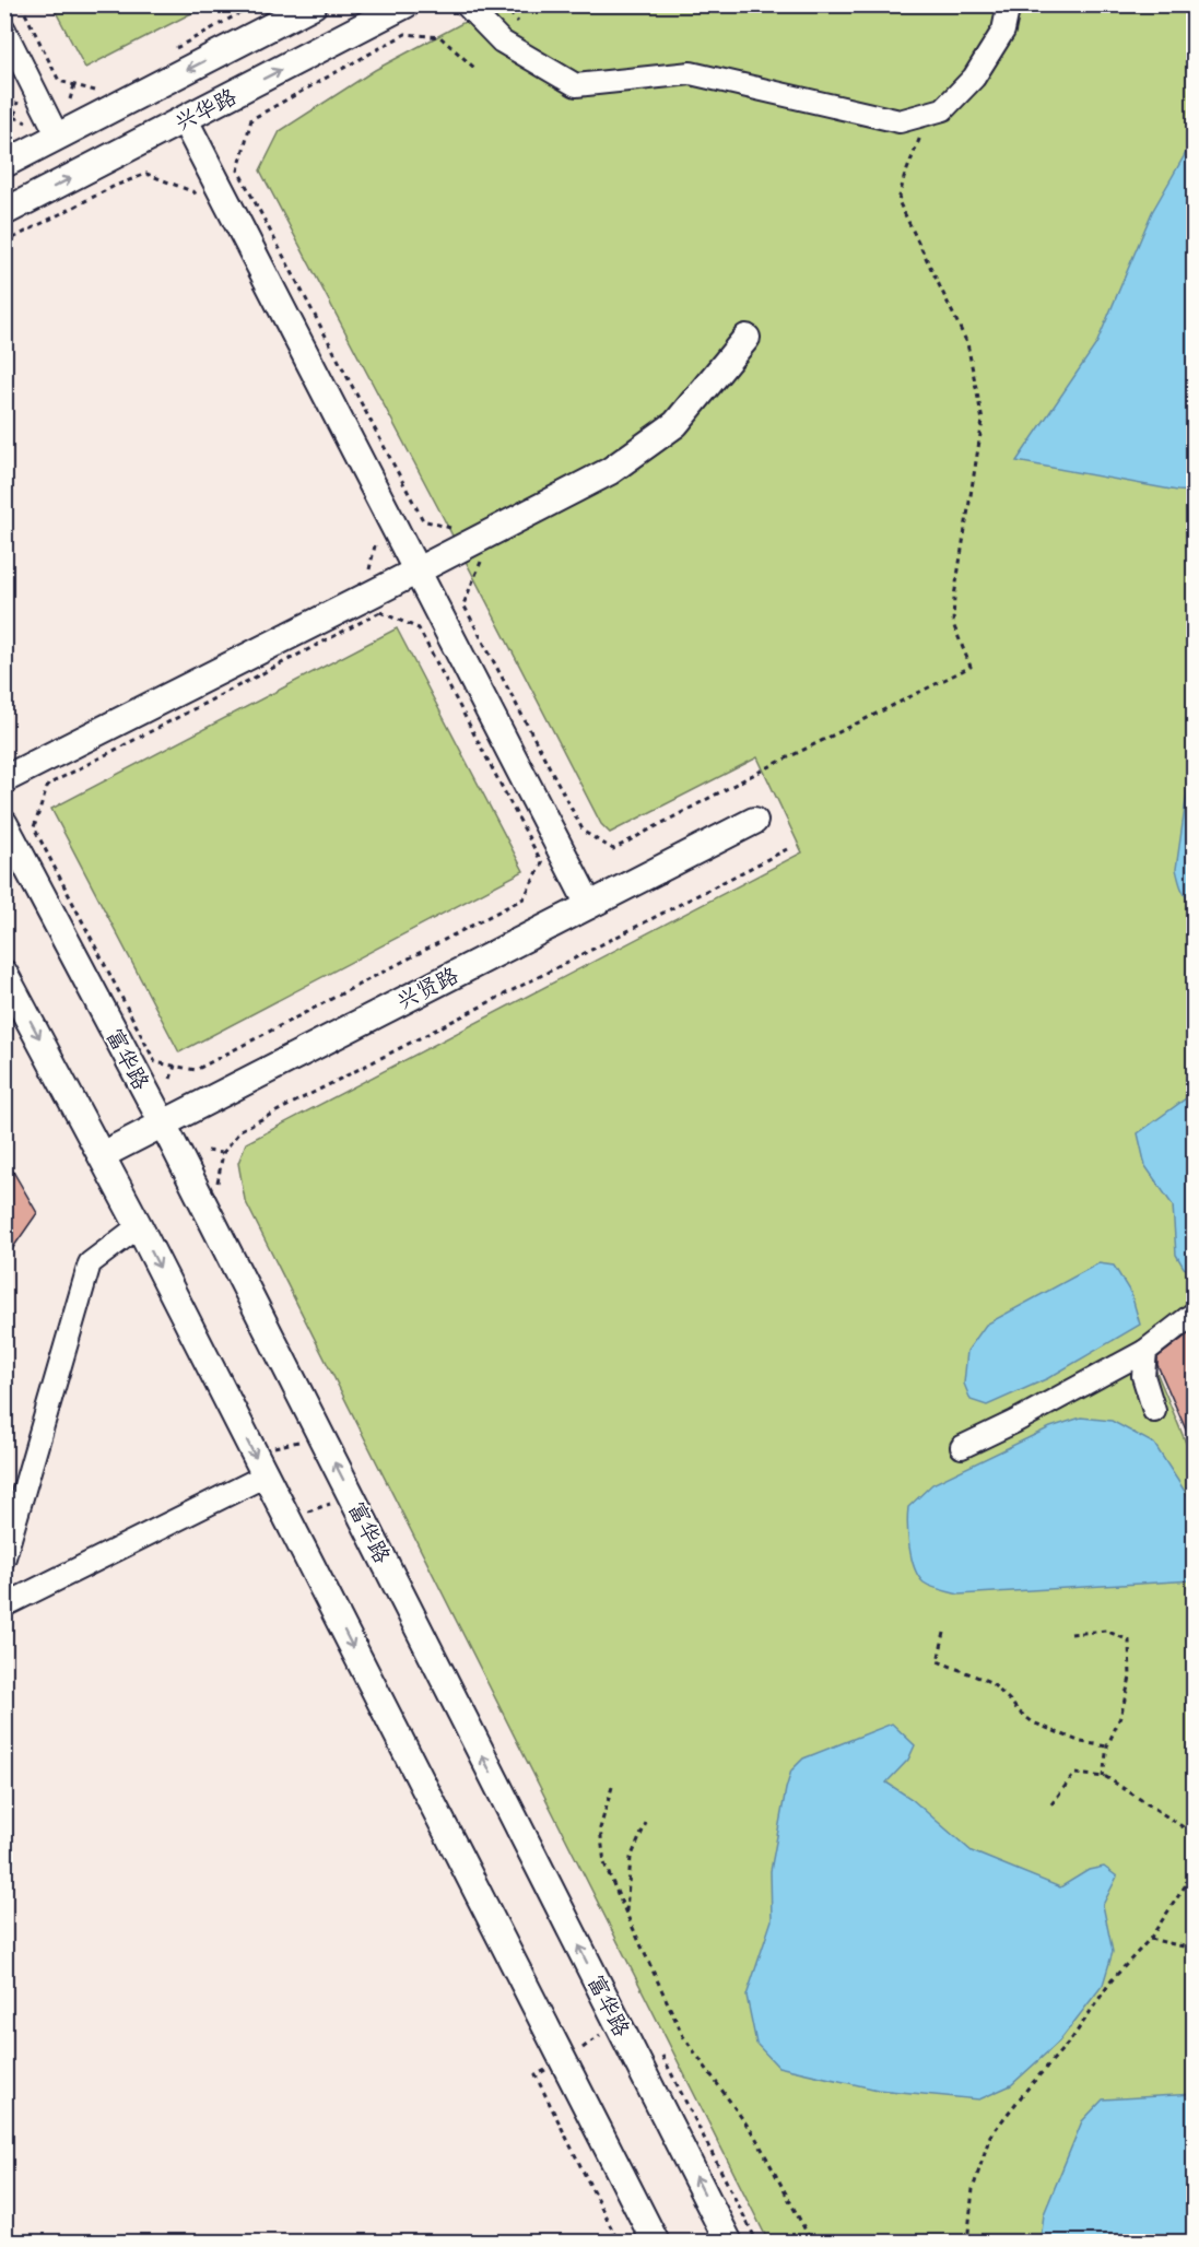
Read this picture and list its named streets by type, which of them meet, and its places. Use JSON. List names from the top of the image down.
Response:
{
  "streets": {
    "street": ["兴华路", "兴贤路", "富华路"]
  },
  "crossings": [
    ["兴贤路", "富华路"]
  ]
}
